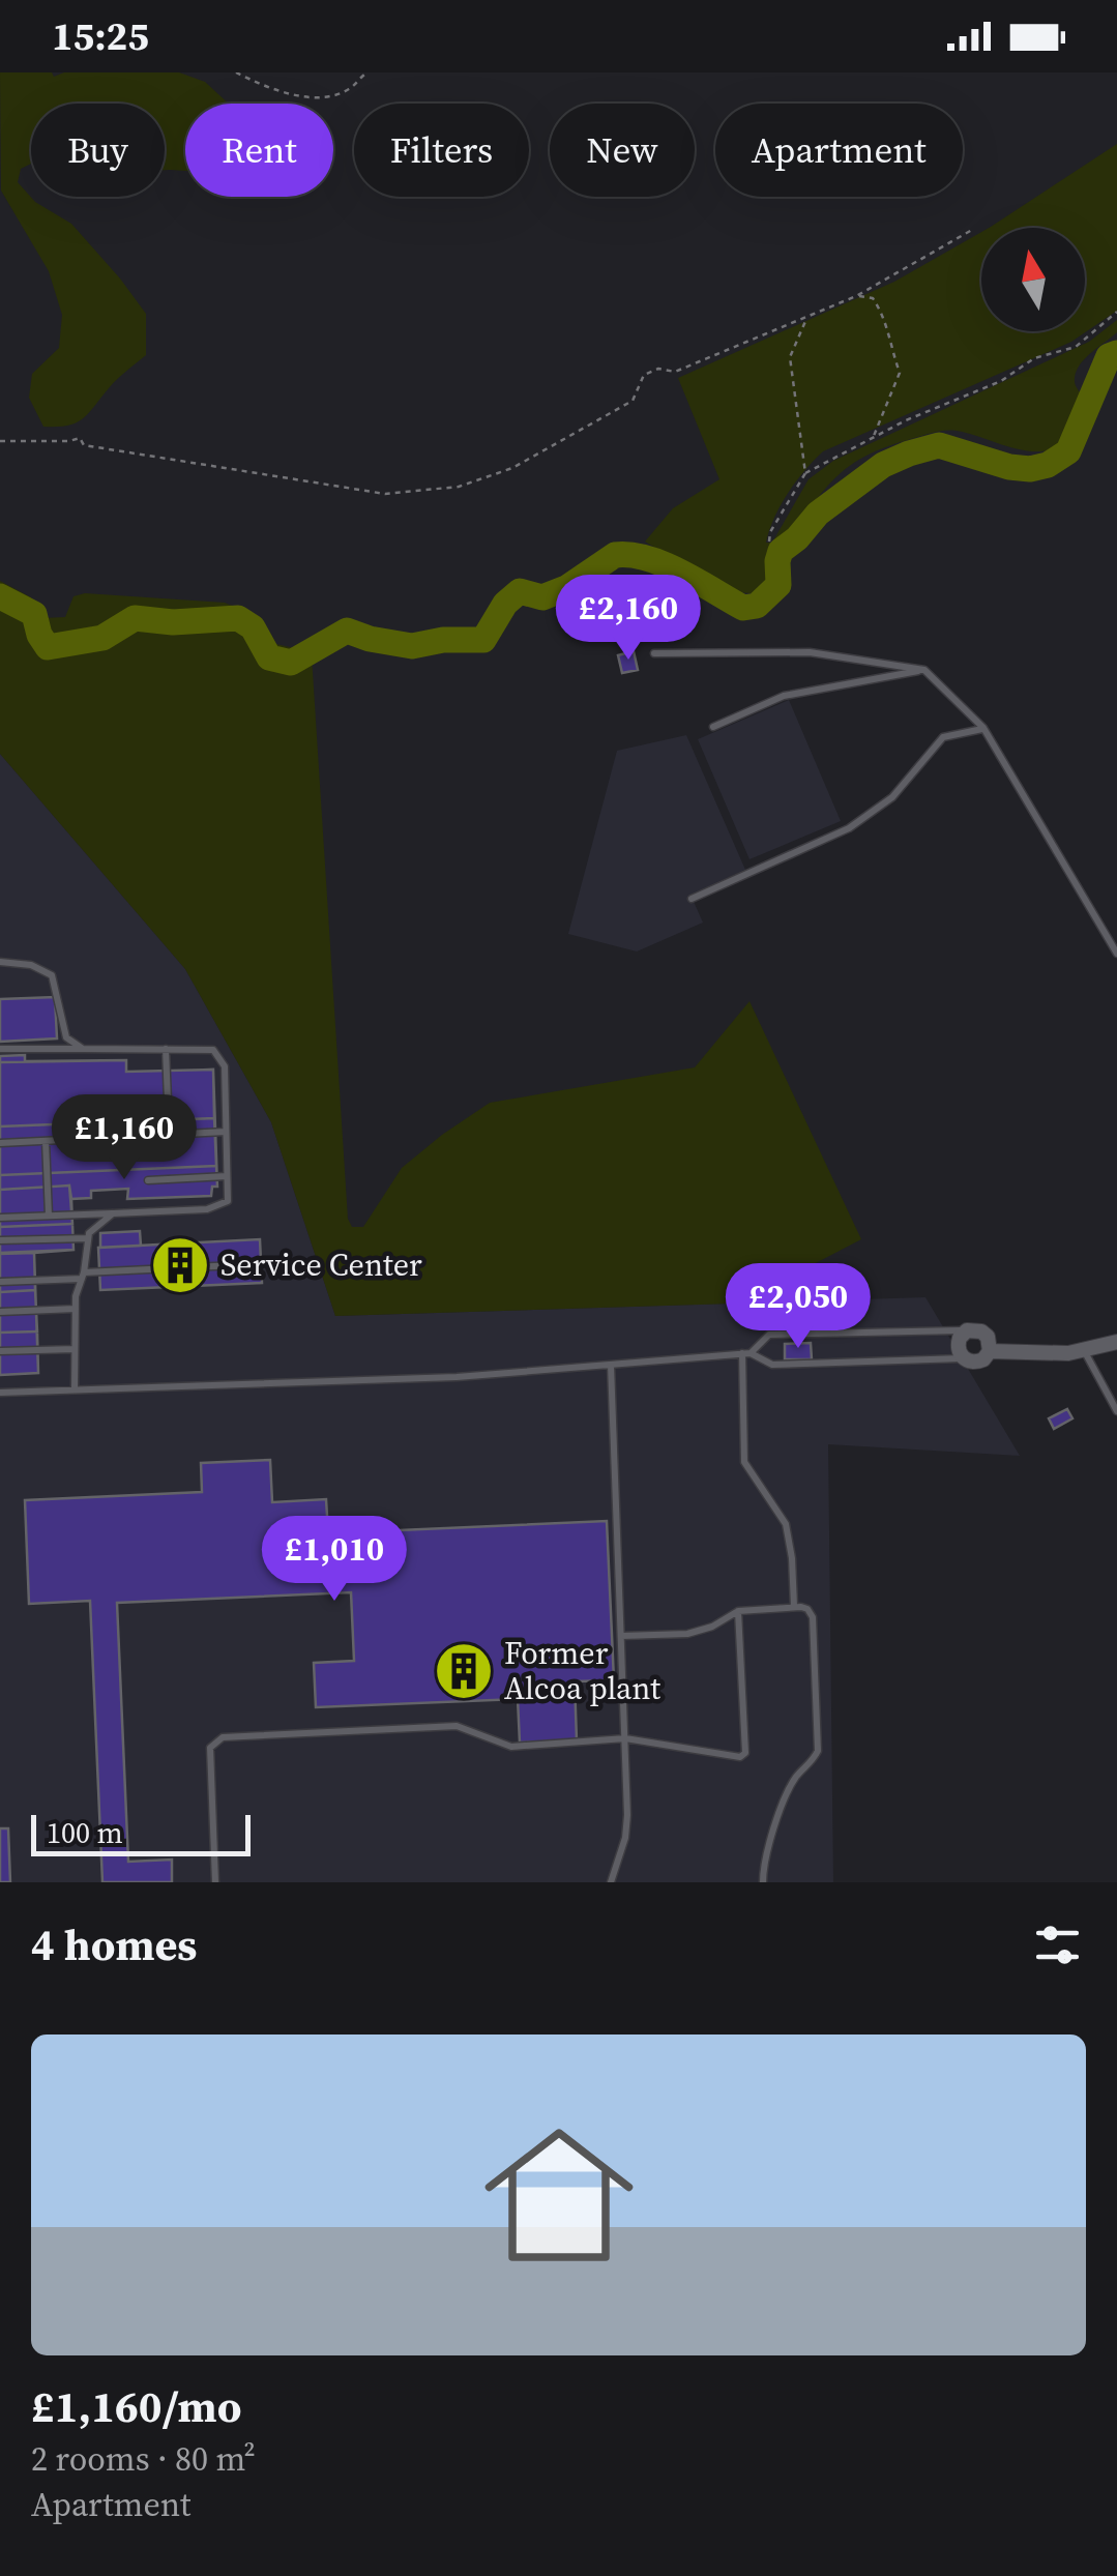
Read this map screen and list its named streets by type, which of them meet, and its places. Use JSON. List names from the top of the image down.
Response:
{
  "places": {
    "building": ["Service Center", "Former Alcoa plant"]
  },
  "scale_bar": "100 m",
  "north": "top",
  "page": {
    "status": "15:25",
    "chip": [
      "Buy",
      "Rent",
      "Filters",
      "New",
      "Apartment"
    ],
    "price": [
      "£2,160",
      "£1,160",
      "£2,050",
      "£1,010"
    ],
    "scale": "100 m",
    "heading": "4 homes",
    "list": [
      {
        "name": "£1,160/mo",
        "note": "2 rooms · 80 m² · Apartment"
      }
    ]
  }
}
